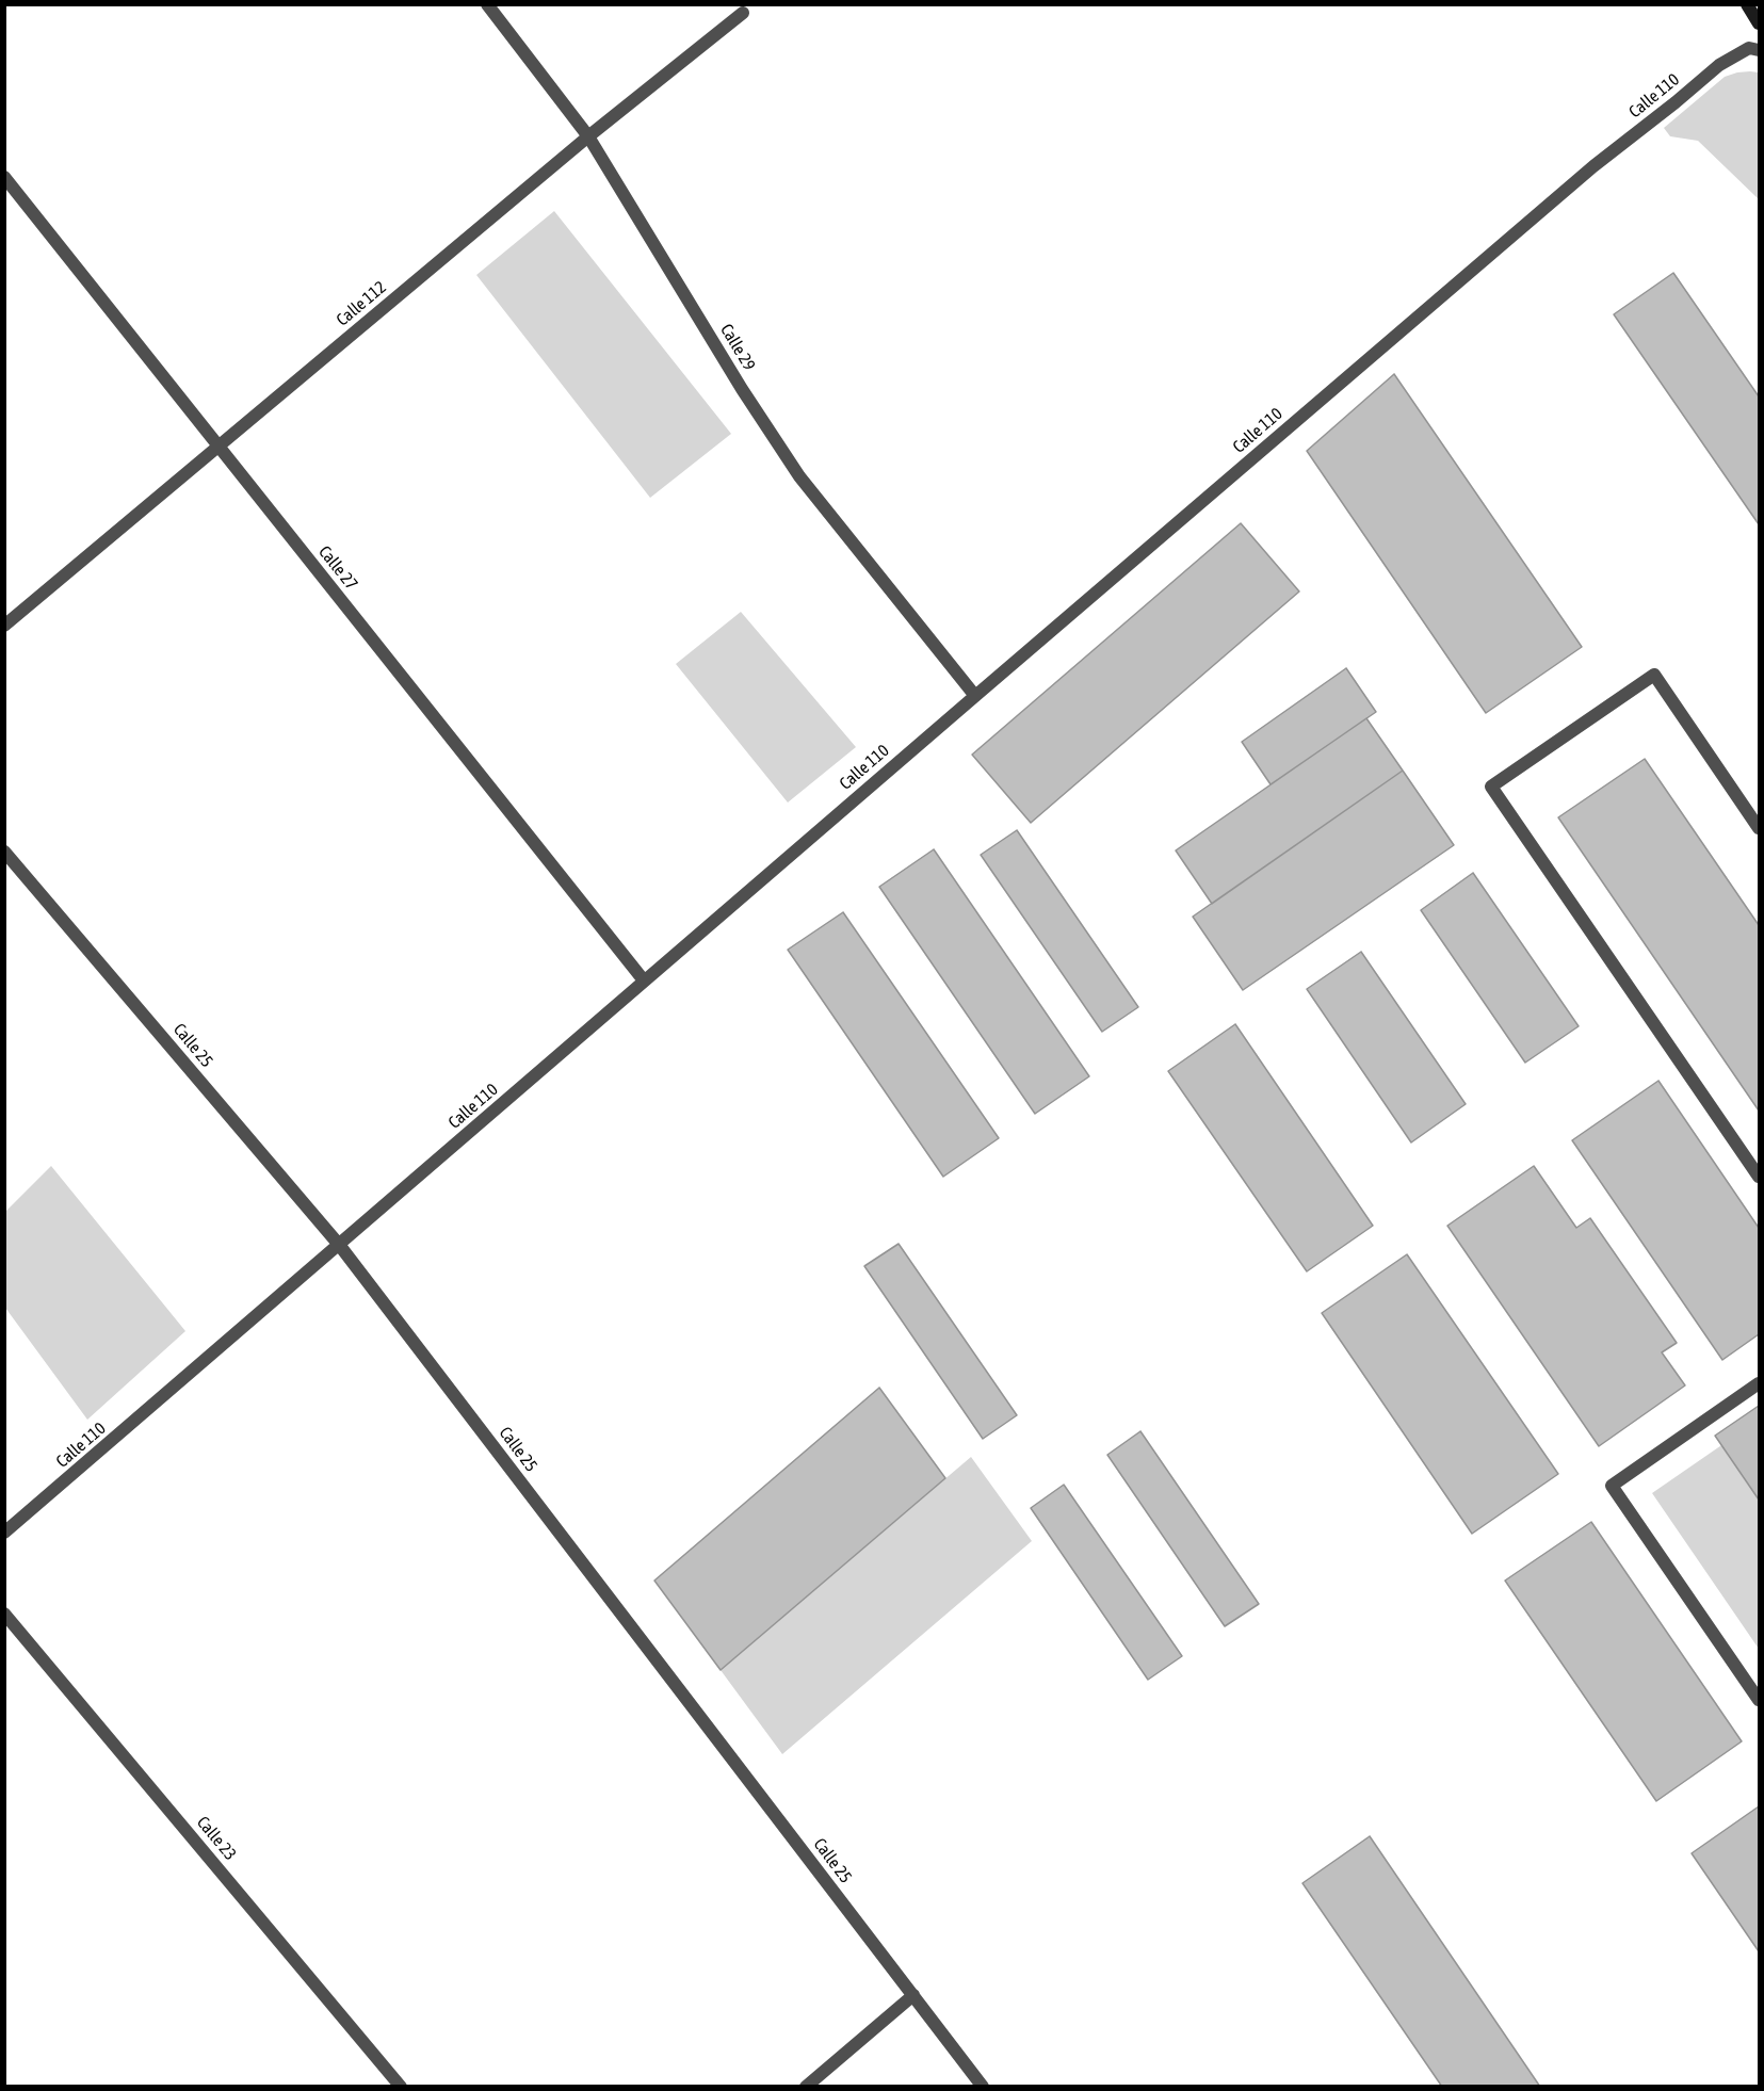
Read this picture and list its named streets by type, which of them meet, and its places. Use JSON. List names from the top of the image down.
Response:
{
  "streets": {
    "street": [
      "Calle 110",
      "Calle 112",
      "Calle 29",
      "Calle 27",
      "Calle 25",
      "Calle 23"
    ]
  },
  "crossings": [
    ["Calle 110", "Calle 29"],
    ["Calle 110", "Calle 27"],
    ["Calle 110", "Calle 25"],
    ["Calle 112", "Calle 29"],
    ["Calle 112", "Calle 27"]
  ]
}
